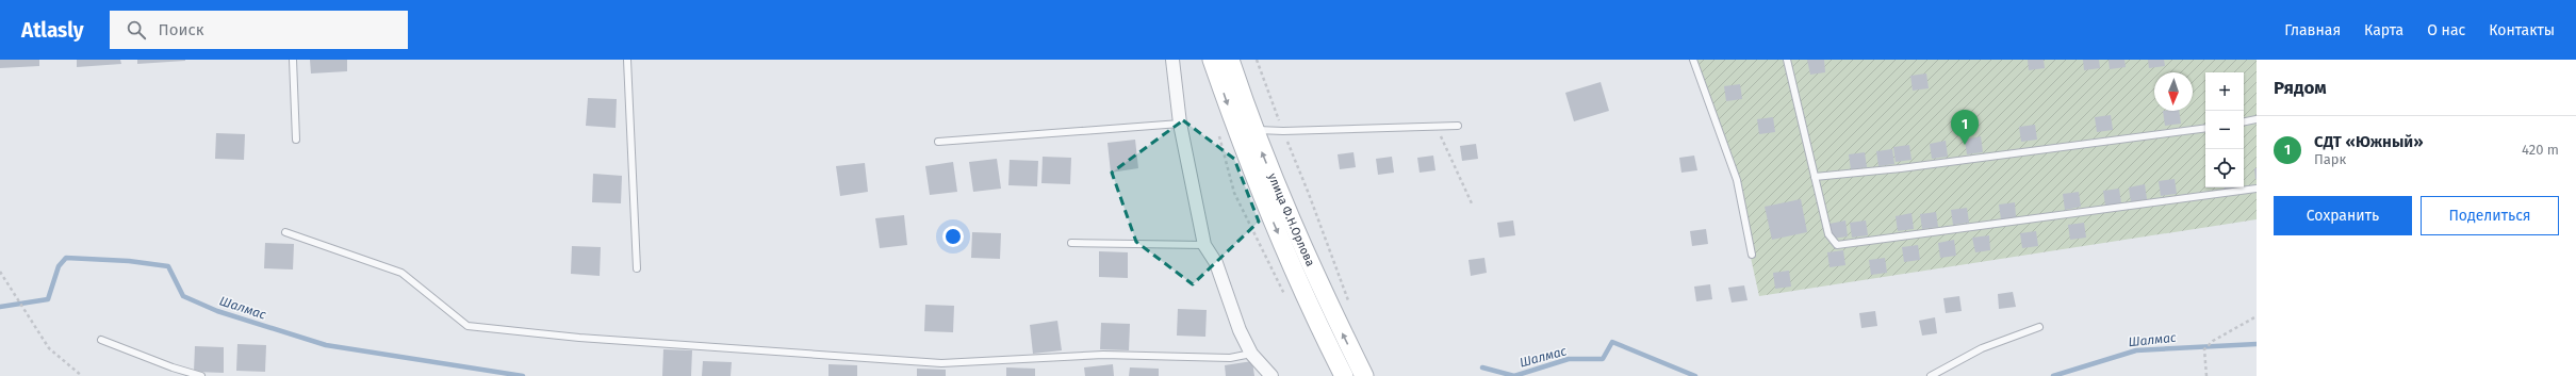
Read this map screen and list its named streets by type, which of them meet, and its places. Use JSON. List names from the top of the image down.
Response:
{
  "streets": {
    "street": ["улица Ф.Н.Орлова"]
  },
  "water": ["Шалмас"],
  "north": "bottom",
  "page": {
    "header": "Atlasly",
    "search": "Поиск",
    "nav": [
      "Главная",
      "Карта",
      "О нас",
      "Контакты"
    ],
    "heading": "Рядом",
    "map_buttons": ["+", "−"],
    "pins": "1",
    "list": [
      {
        "mark": "1",
        "name": "СДТ «Южный»",
        "note": "Парк",
        "value": "420 m"
      }
    ],
    "buttons": ["Сохранить", "Поделиться"]
  }
}
